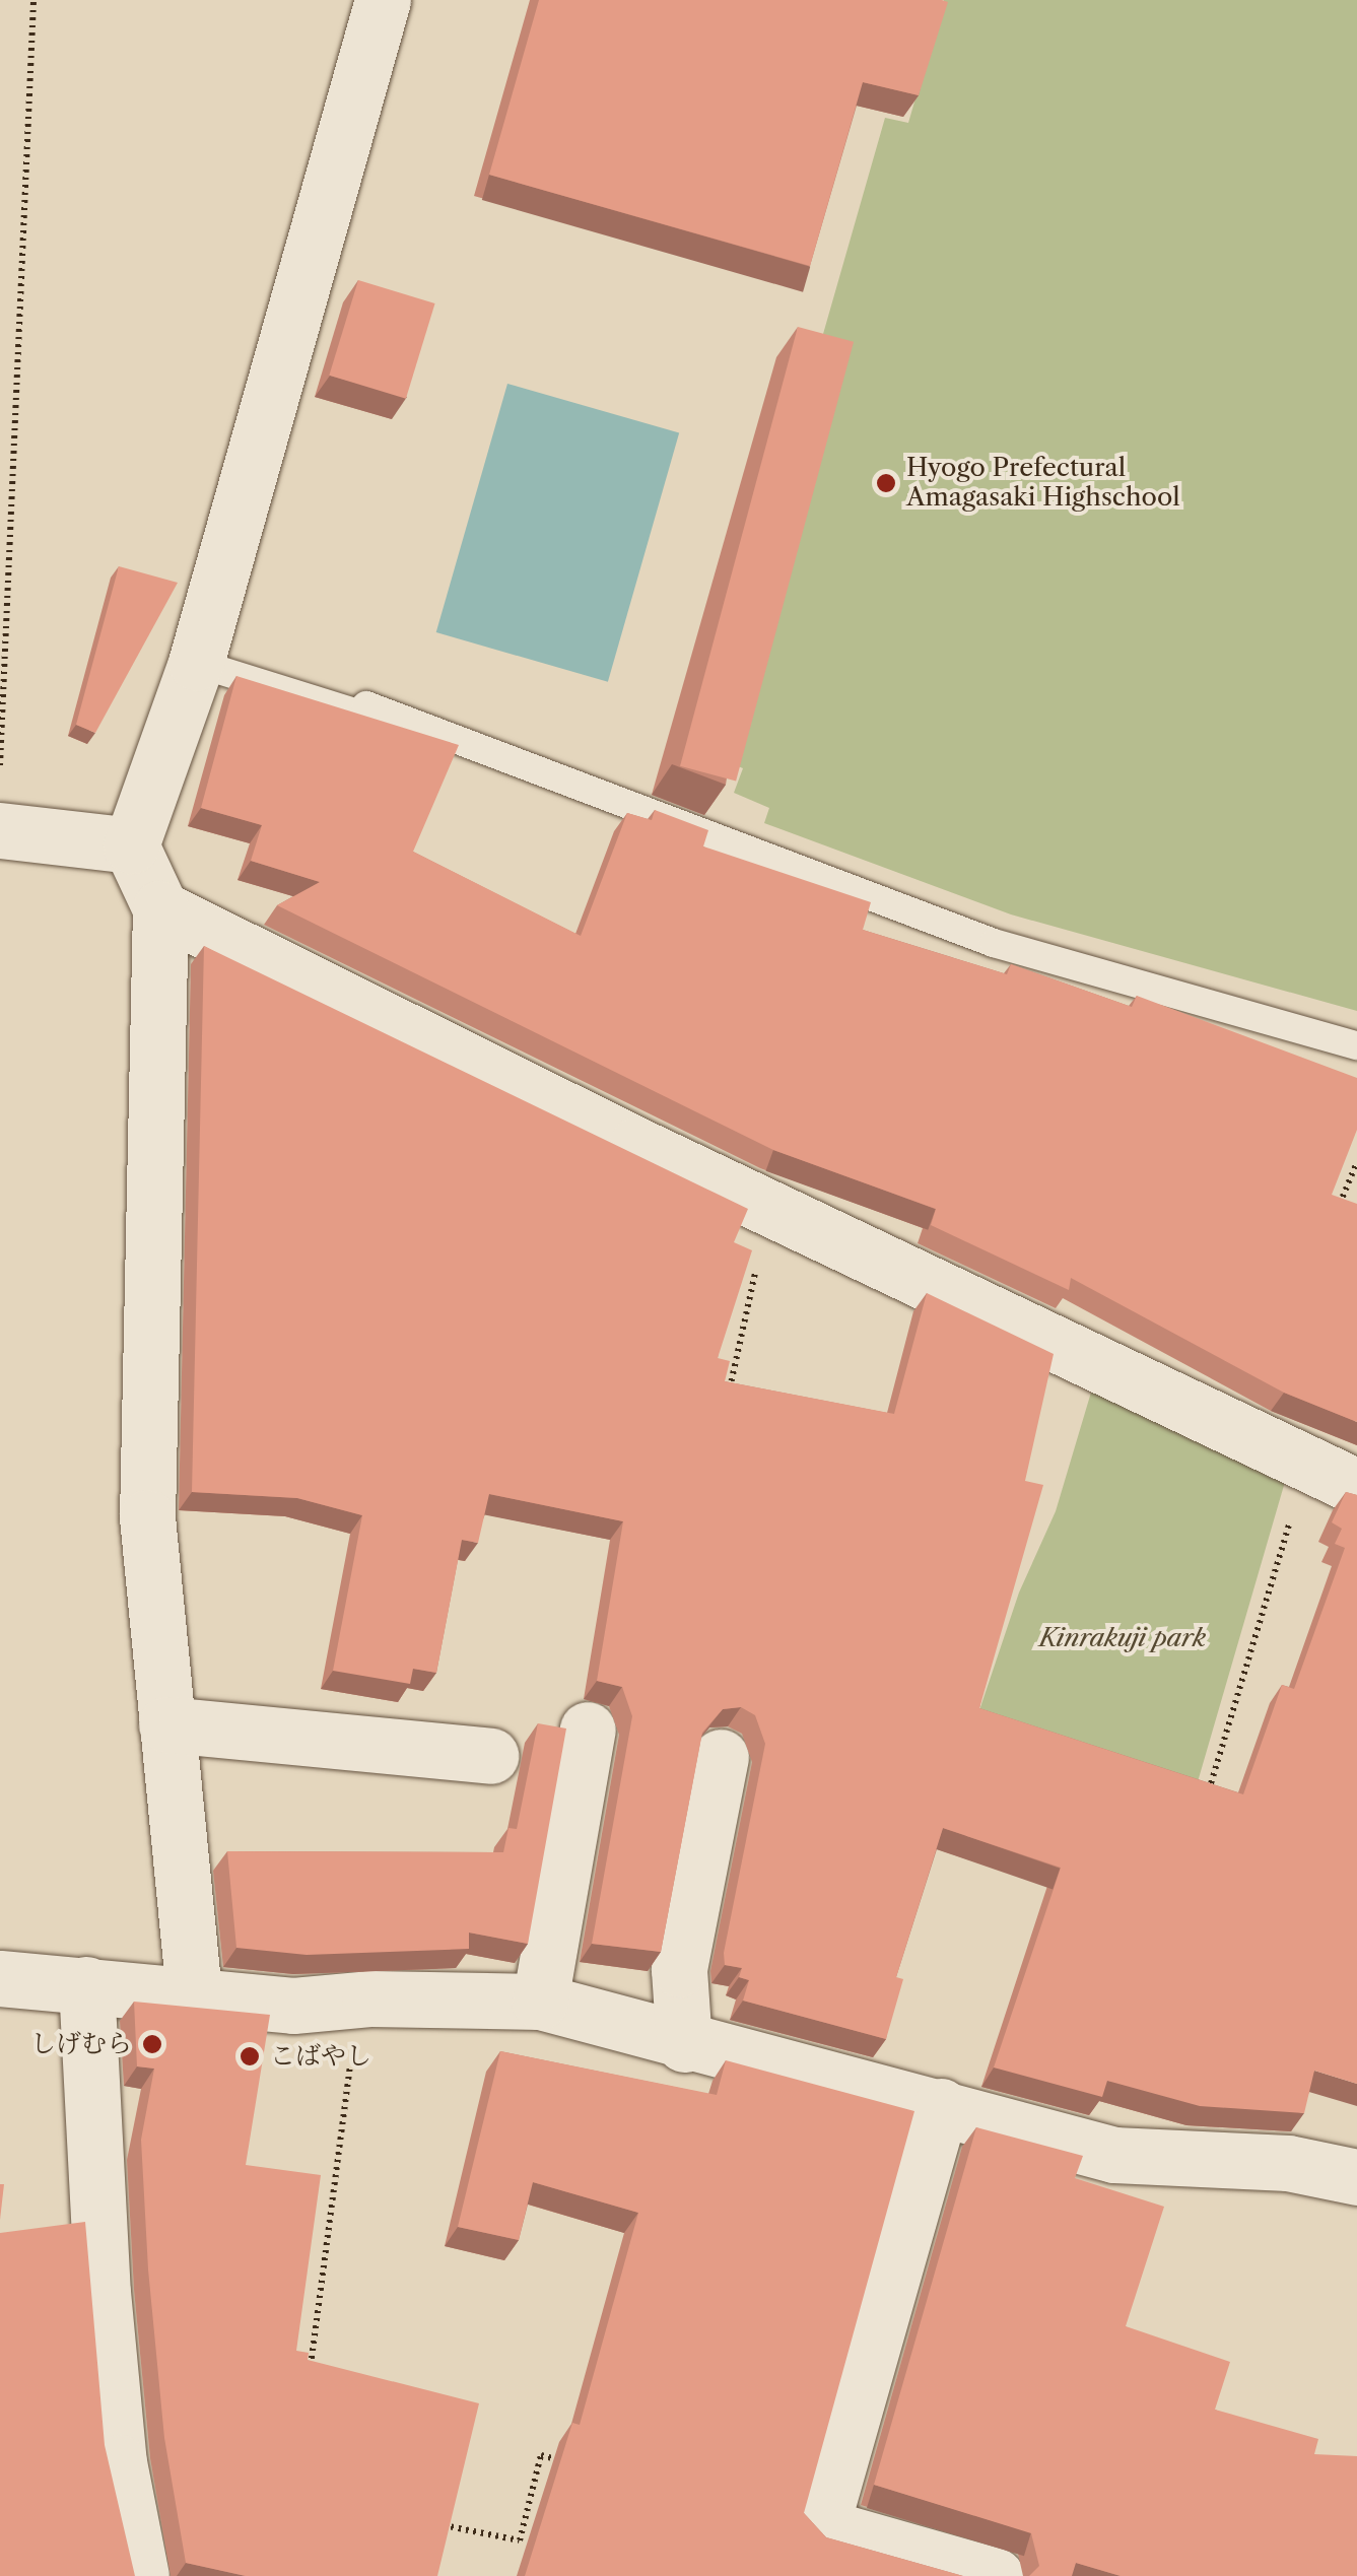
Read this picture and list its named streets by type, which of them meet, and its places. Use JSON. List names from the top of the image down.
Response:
{
  "parks": ["Kinrakuji park"],
  "places": ["Hyogo Prefectural Amagasaki Highschool", "しげむら", "こばやし"]
}
